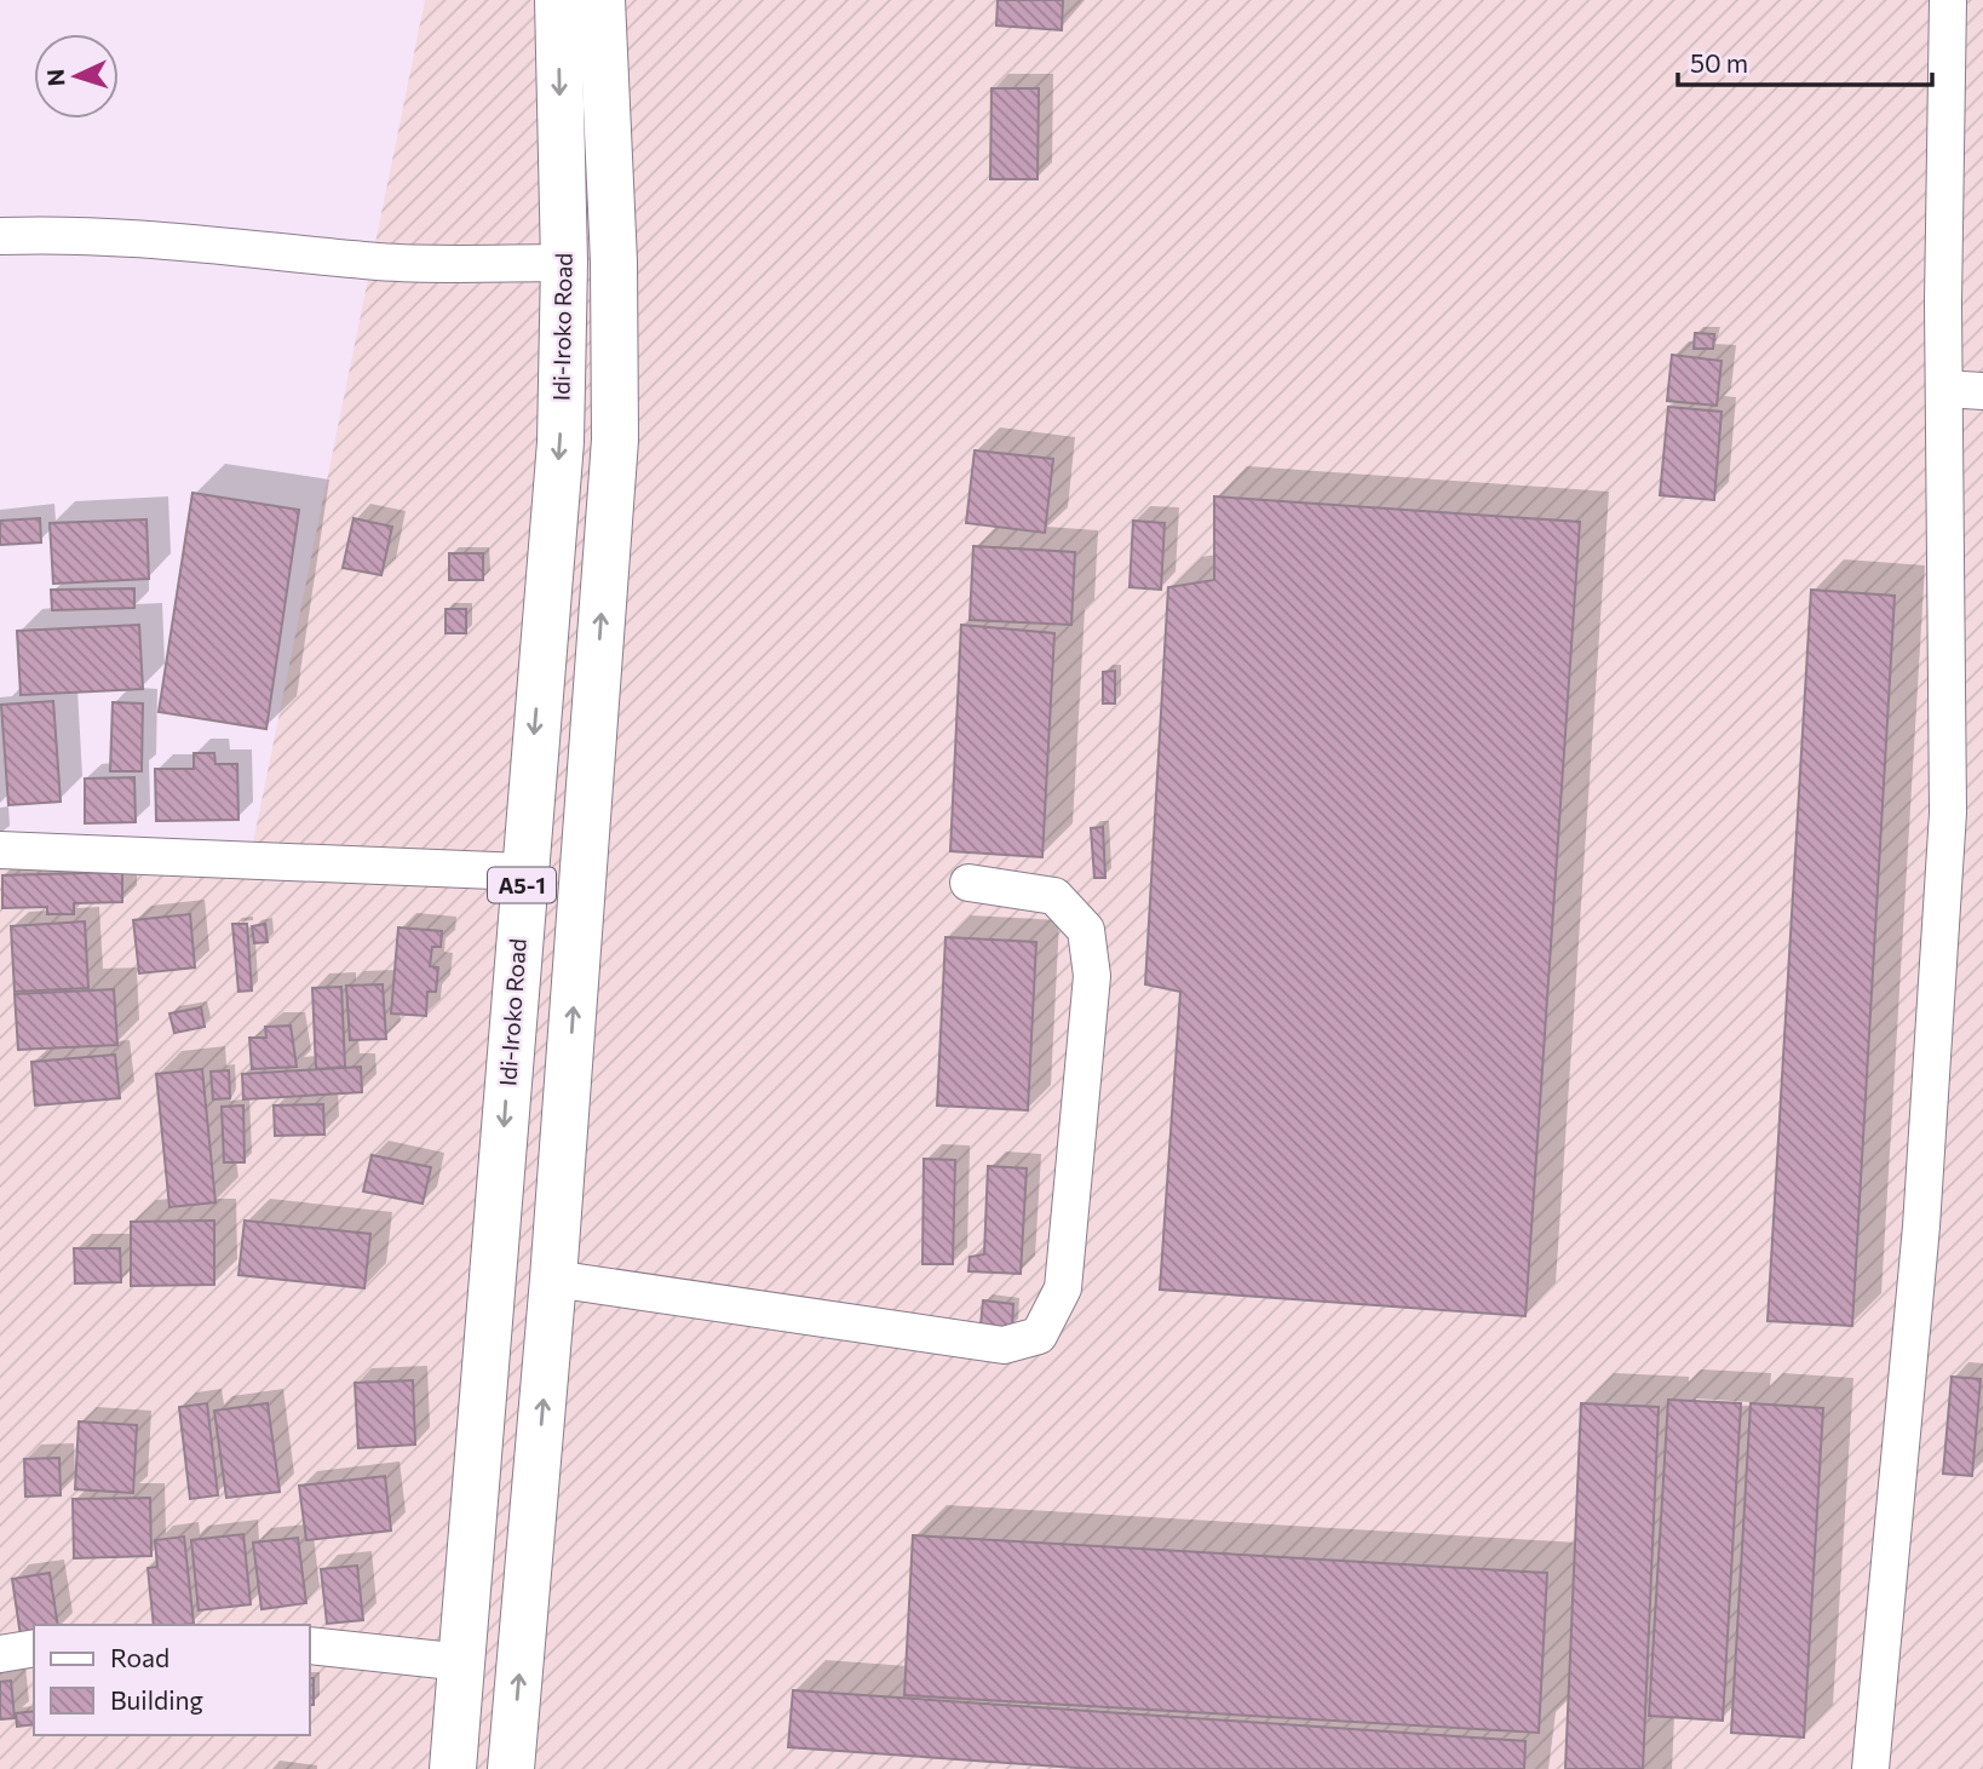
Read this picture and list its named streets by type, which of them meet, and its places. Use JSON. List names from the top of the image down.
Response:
{
  "streets": {
    "highway": ["Idi-Iroko Road", "A5-1"]
  },
  "legend": ["Road", "Building"],
  "scale_bar": "50 m",
  "north": "left"
}
